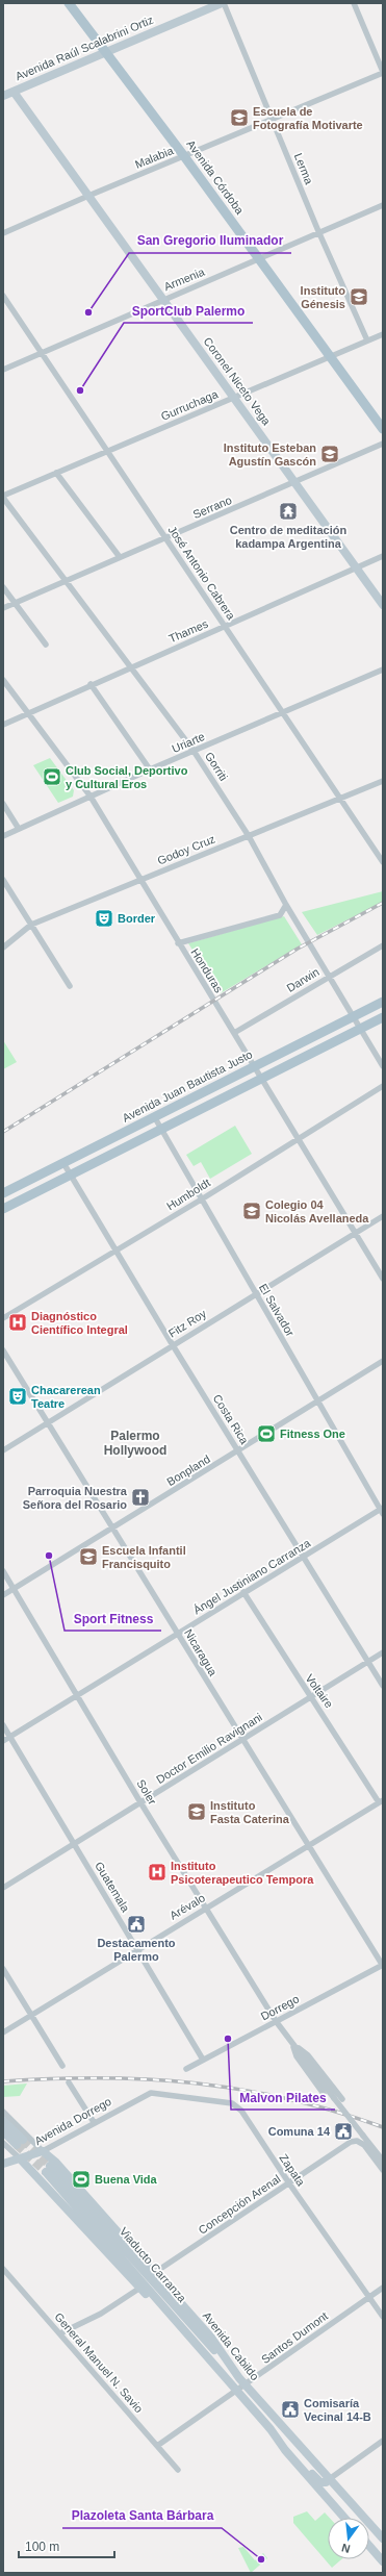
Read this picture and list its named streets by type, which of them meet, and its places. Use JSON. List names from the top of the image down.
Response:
{
  "streets": {
    "main road": [
      "Avenida Raúl Scalabrini Ortiz",
      "Avenida Córdoba",
      "Coronel Niceto Vega",
      "Avenida Juan Bautista Justo",
      "Avenida Dorrego",
      "Viaducto Carranza",
      "Avenida Cabildo"
    ],
    "street": [
      "Malabia",
      "Lerma",
      "Armenia",
      "Gurruchaga",
      "Serrano",
      "José Antonio Cabrera",
      "Thames",
      "Uriarte",
      "Gorriti",
      "Godoy Cruz",
      "Honduras",
      "Darwin",
      "Humboldt",
      "El Salvador",
      "Fitz Roy",
      "Costa Rica",
      "Bonpland",
      "Ángel Justiniano Carranza",
      "Nicaragua",
      "Voltaire",
      "Doctor Emilio Ravignani",
      "Soler",
      "Guatemala",
      "Arévalo",
      "Dorrego",
      "Zapata",
      "Concepción Arenal",
      "Santos Dumont",
      "General Manuel N. Savio"
    ]
  },
  "crossings": [
    ["Avenida Raúl Scalabrini Ortiz", "Lerma"],
    ["Avenida Raúl Scalabrini Ortiz", "Avenida Córdoba"],
    ["Avenida Raúl Scalabrini Ortiz", "Coronel Niceto Vega"],
    ["Malabia", "Lerma"],
    ["Malabia", "Avenida Córdoba"],
    ["Malabia", "Coronel Niceto Vega"],
    ["Lerma", "Armenia"],
    ["Lerma", "Gurruchaga"],
    ["Avenida Córdoba", "Armenia"],
    ["Avenida Córdoba", "Gurruchaga"],
    ["Armenia", "Coronel Niceto Vega"],
    ["Armenia", "José Antonio Cabrera"],
    ["Coronel Niceto Vega", "Gurruchaga"],
    ["Coronel Niceto Vega", "Serrano"],
    ["Coronel Niceto Vega", "Thames"],
    ["Gurruchaga", "José Antonio Cabrera"],
    ["Gurruchaga", "Gorriti"],
    ["Serrano", "José Antonio Cabrera"],
    ["Serrano", "Gorriti"],
    ["José Antonio Cabrera", "Thames"],
    ["José Antonio Cabrera", "Uriarte"],
    ["José Antonio Cabrera", "Godoy Cruz"],
    ["Thames", "Gorriti"],
    ["Thames", "Honduras"],
    ["Uriarte", "Gorriti"],
    ["Uriarte", "Honduras"],
    ["Gorriti", "Godoy Cruz"],
    ["Gorriti", "Darwin"],
    ["Gorriti", "Avenida Juan Bautista Justo"],
    ["Godoy Cruz", "Honduras"],
    ["Honduras", "Darwin"],
    ["Honduras", "Avenida Juan Bautista Justo"],
    ["Honduras", "Humboldt"],
    ["Honduras", "Fitz Roy"],
    ["Avenida Juan Bautista Justo", "El Salvador"],
    ["Avenida Juan Bautista Justo", "Costa Rica"],
    ["Humboldt", "El Salvador"],
    ["Humboldt", "Costa Rica"],
    ["El Salvador", "Fitz Roy"],
    ["El Salvador", "Bonpland"],
    ["El Salvador", "Ángel Justiniano Carranza"],
    ["Fitz Roy", "Costa Rica"],
    ["Fitz Roy", "Nicaragua"],
    ["Costa Rica", "Bonpland"],
    ["Costa Rica", "Ángel Justiniano Carranza"],
    ["Costa Rica", "Doctor Emilio Ravignani"],
    ["Bonpland", "Nicaragua"],
    ["Bonpland", "Soler"],
    ["Ángel Justiniano Carranza", "Nicaragua"],
    ["Ángel Justiniano Carranza", "Voltaire"],
    ["Ángel Justiniano Carranza", "Soler"],
    ["Ángel Justiniano Carranza", "Guatemala"],
    ["Nicaragua", "Doctor Emilio Ravignani"],
    ["Nicaragua", "Arévalo"],
    ["Nicaragua", "Dorrego"],
    ["Voltaire", "Doctor Emilio Ravignani"],
    ["Voltaire", "Arévalo"],
    ["Doctor Emilio Ravignani", "Soler"],
    ["Doctor Emilio Ravignani", "Guatemala"],
    ["Soler", "Arévalo"],
    ["Soler", "Dorrego"],
    ["Guatemala", "Arévalo"],
    ["Guatemala", "Dorrego"],
    ["Avenida Dorrego", "Zapata"],
    ["Avenida Dorrego", "Avenida Cabildo"],
    ["Zapata", "Concepción Arenal"],
    ["Zapata", "Santos Dumont"],
    ["Concepción Arenal", "Avenida Cabildo"],
    ["Viaducto Carranza", "Avenida Cabildo"],
    ["Santos Dumont", "Avenida Cabildo"],
    ["Santos Dumont", "General Manuel N. Savio"]
  ],
  "districts": ["Palermo Hollywood"],
  "places": {
    "school or university": [
      "Escuela de Fotografía Motivarte",
      "Instituto Génesis",
      "Instituto Esteban Agustín Gascón",
      "Colegio 04 Nicolás Avellaneda",
      "Escuela Infantil Francisquito",
      "Instituto Fasta Caterina"
    ],
    "other": [
      "San Gregorio Iluminador",
      "SportClub Palermo",
      "Sport Fitness",
      "Malvon Pilates",
      "Plazoleta Santa Bárbara"
    ],
    "temple": ["Centro de meditación kadampa Argentina"],
    "sports": ["Club Social, Deportivo y Cultural Eros", "Fitness One", "Buena Vida"],
    "theatre": ["Border", "Chacarerean Teatre"],
    "hospital": ["Diagnóstico Científico Integral", "Instituto Psicoterapeutico Tempora"],
    "church": ["Parroquia Nuestra Señora del Rosario"],
    "public building": ["Destacamento Palermo", "Comuna 14", "Comisaría Vecinal 14-B"]
  },
  "scale_bar": "100 m",
  "north": "bottom"
}
